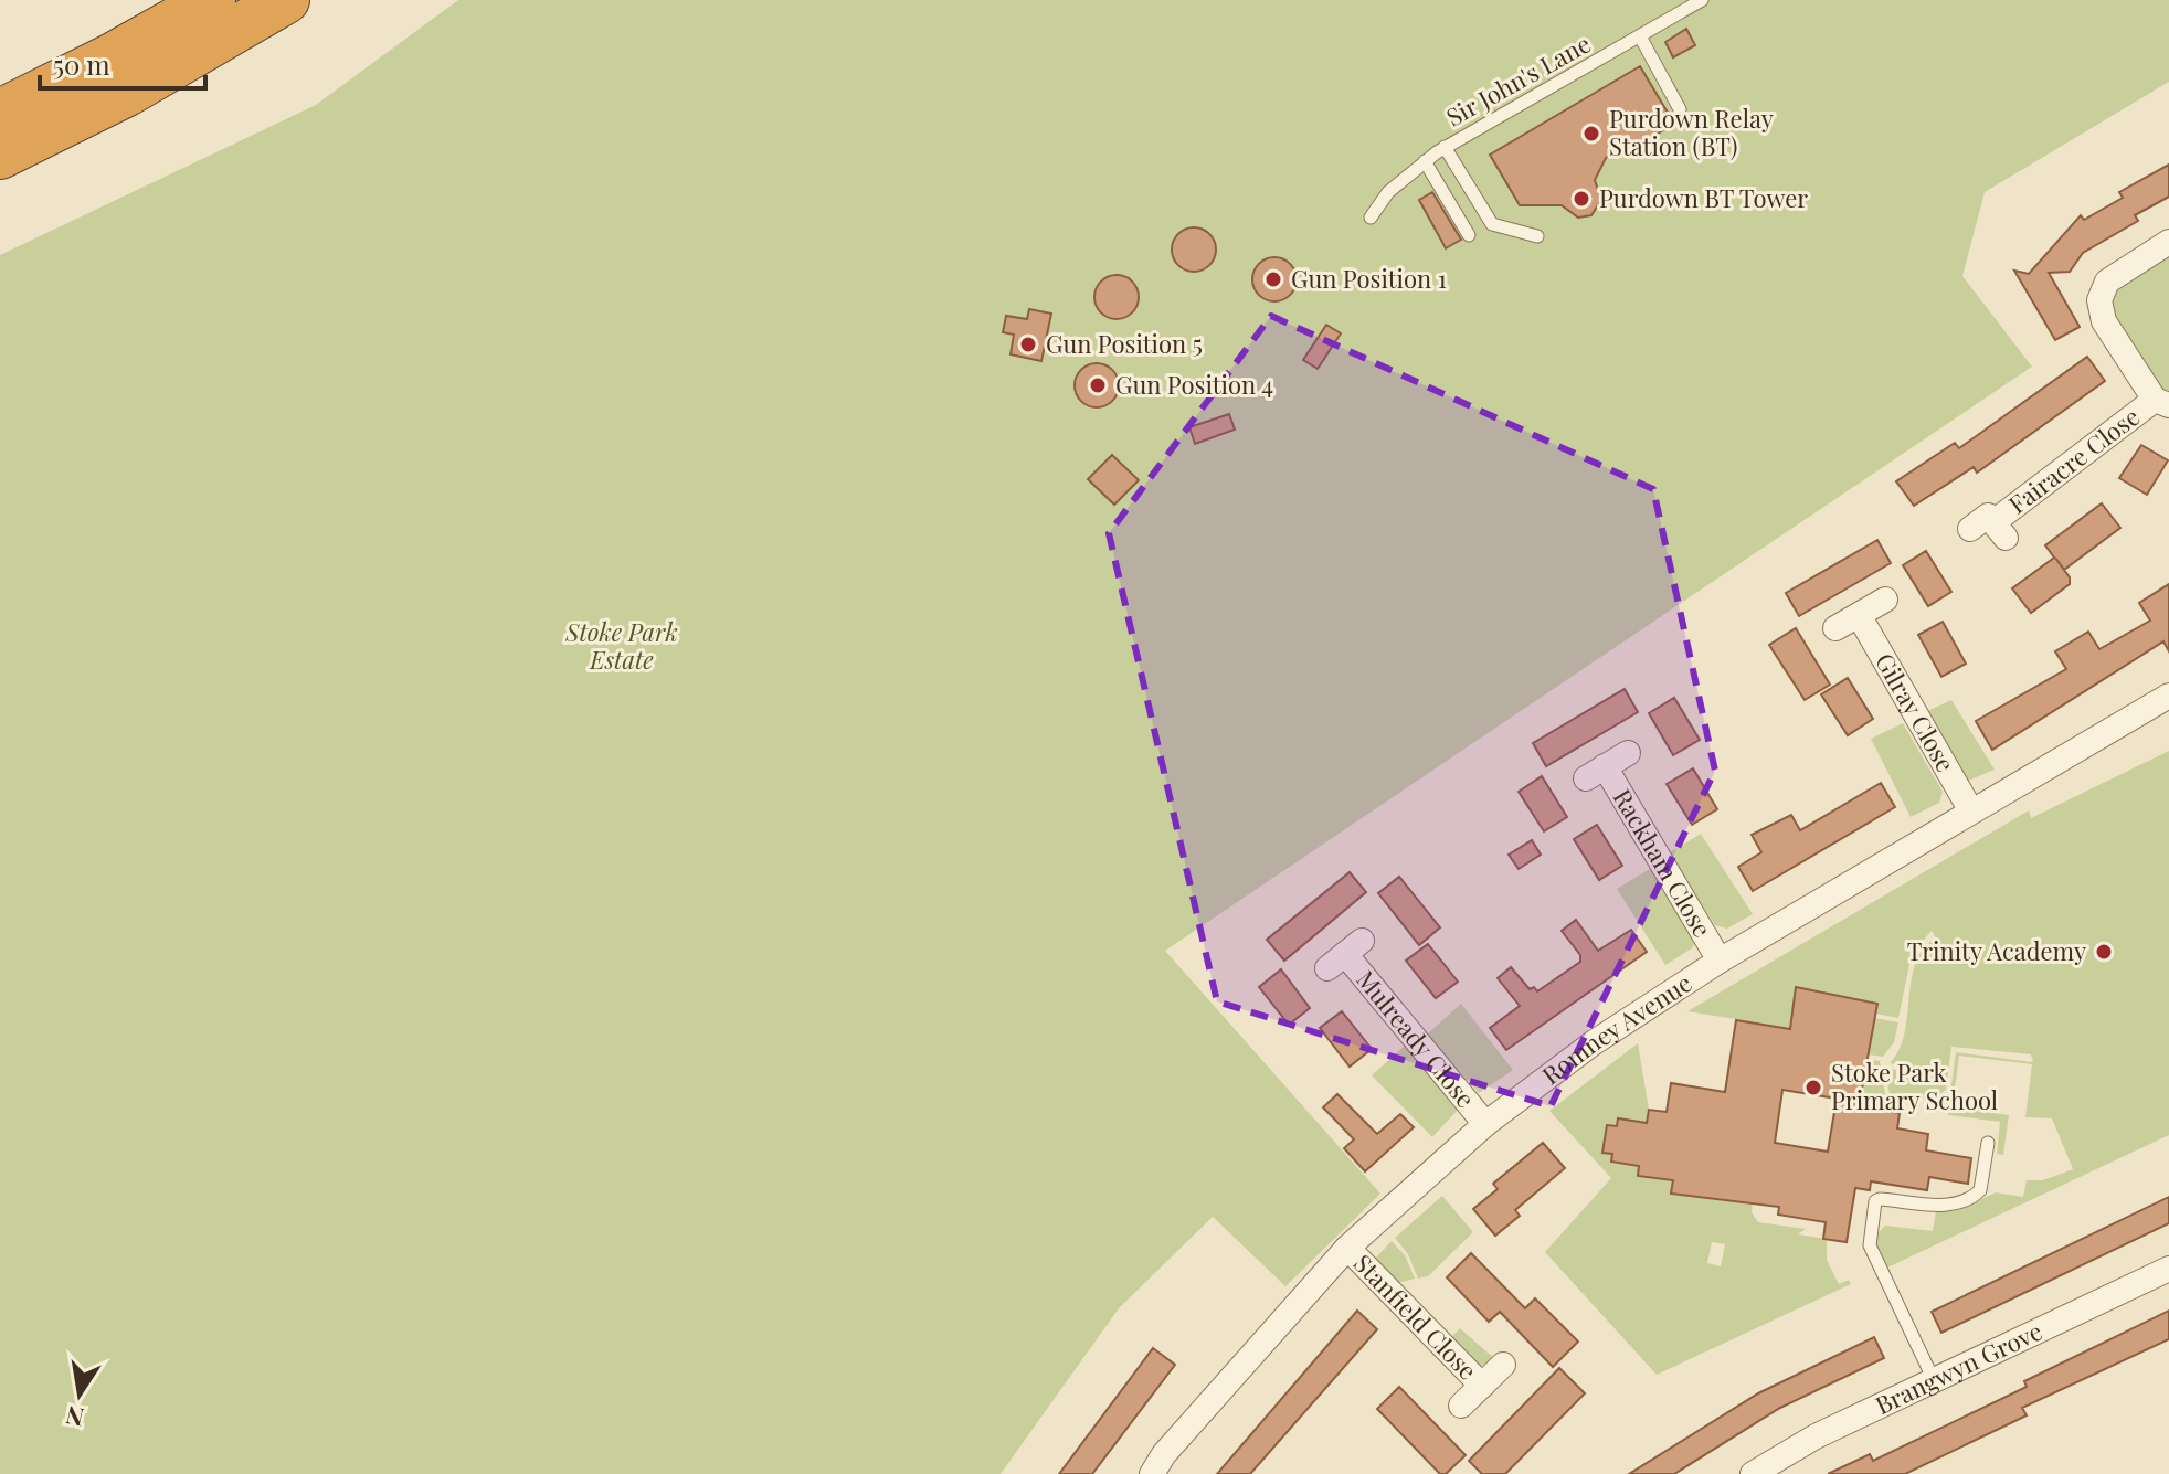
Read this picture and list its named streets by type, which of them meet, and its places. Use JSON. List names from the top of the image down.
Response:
{
  "streets": {
    "street": [
      "Fairacre Close",
      "Gilray Close",
      "Rackham Close",
      "Romney Avenue",
      "Mulready Close",
      "Stanfield Close",
      "Brangwyn Grove"
    ],
    "lane": ["Sir John's Lane"]
  },
  "crossings": [
    ["Gilray Close", "Romney Avenue"],
    ["Rackham Close", "Romney Avenue"],
    ["Romney Avenue", "Mulready Close"],
    ["Romney Avenue", "Stanfield Close"]
  ],
  "parks": ["Stoke Park Estate"],
  "places": [
    "Purdown Relay Station (BT)",
    "Purdown BT Tower",
    "Gun Position 1",
    "Gun Position 5",
    "Gun Position 4",
    "Trinity Academy",
    "Stoke Park Primary School"
  ],
  "scale_bar": "50 m",
  "north": "bottom"
}
